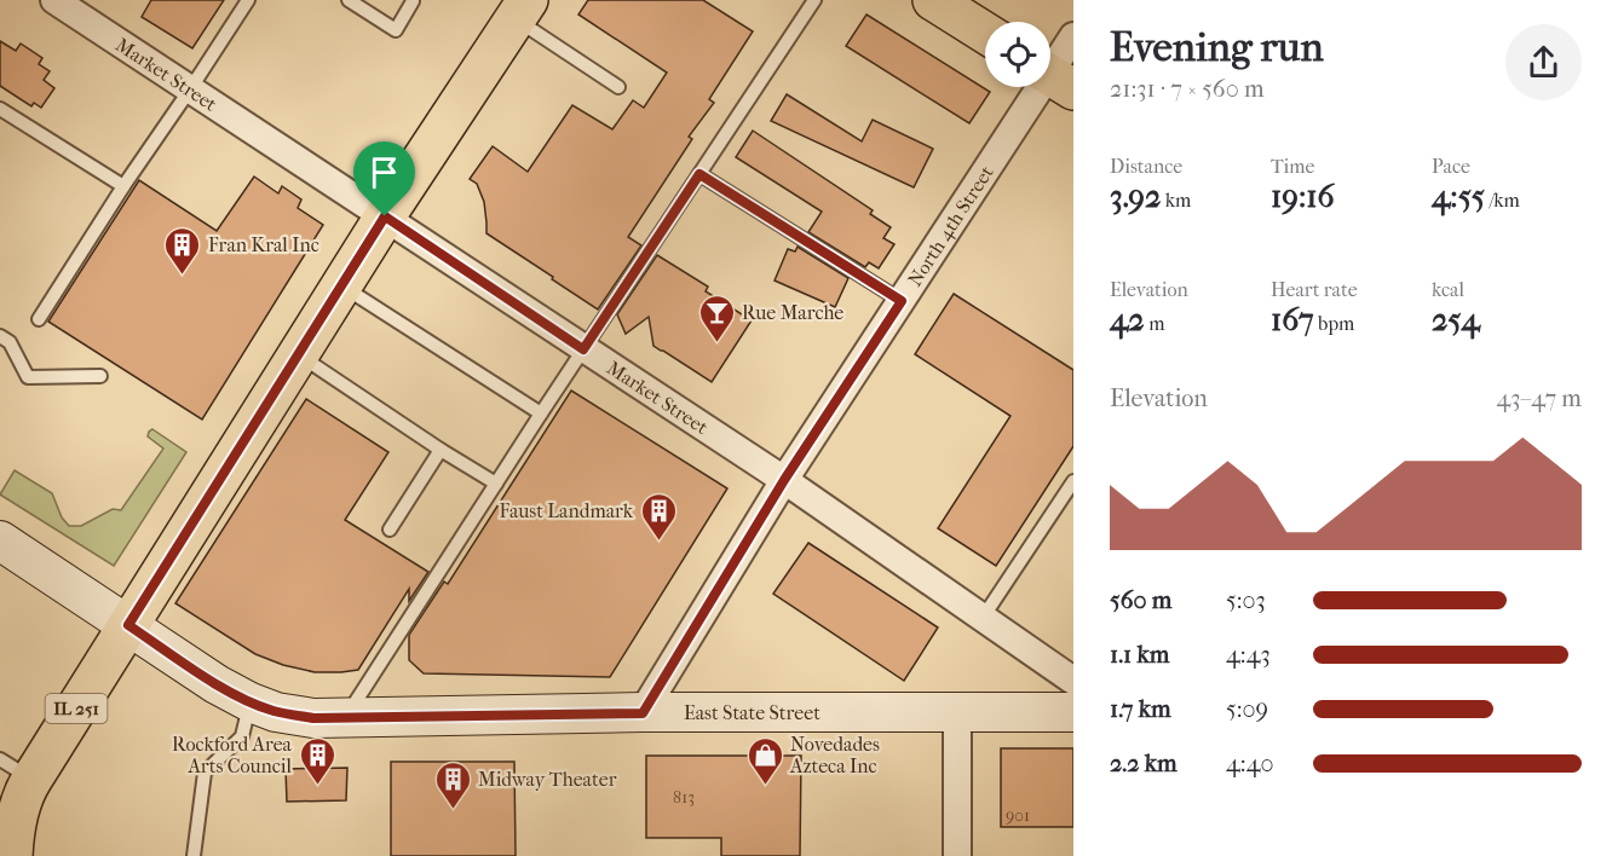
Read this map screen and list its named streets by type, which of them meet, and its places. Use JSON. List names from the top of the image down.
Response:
{
  "streets": {
    "main road": ["IL 251", "East State Street"],
    "street": ["Market Street", "North 4th Street"]
  },
  "crossings": [
    ["Market Street", "North 4th Street"],
    ["Market Street", "IL 251"],
    ["North 4th Street", "East State Street"],
    ["IL 251", "East State Street"]
  ],
  "places": {
    "building": [
      "Fran Kral Inc",
      "Faust Landmark",
      "Rockford Area Arts Council",
      "Midway Theater"
    ],
    "bar": ["Rue Marche"],
    "shop": ["Novedades Azteca Inc"]
  },
  "house_numbers": ["813", "901"],
  "page": {
    "heading": ["Evening run", "21:31 · 7 × 560 m"],
    "stats": [
      ["Distance", "3.92 km"],
      ["Time", "19:16"],
      ["Pace", "4:55 /km"],
      ["Elevation", "42 m"],
      ["Heart rate", "167 bpm"],
      ["kcal", "254"]
    ],
    "chart": ["Elevation", "43–47 m"],
    "list": [
      {
        "name": "560 m",
        "note": "5:03"
      },
      {
        "name": "1.1 km",
        "note": "4:43"
      },
      {
        "name": "1.7 km",
        "note": "5:09"
      },
      {
        "name": "2.2 km",
        "note": "4:40"
      }
    ]
  }
}
